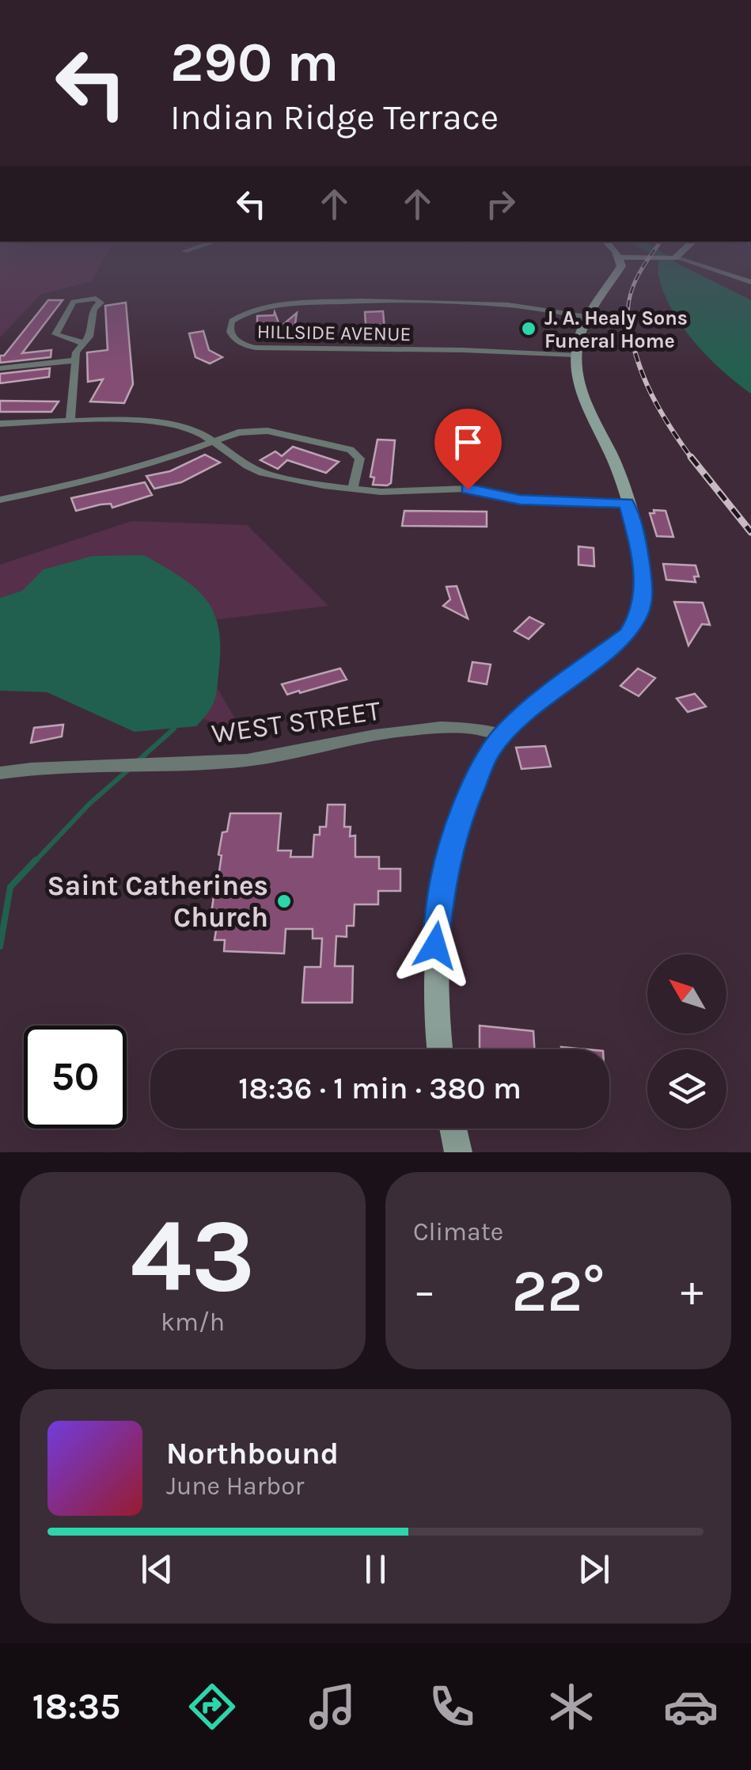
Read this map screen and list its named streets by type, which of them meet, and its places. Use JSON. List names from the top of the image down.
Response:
{
  "streets": {
    "street": ["HILLSIDE AVENUE", "WEST STREET"]
  },
  "places": ["J. A. Healy Sons Funeral Home", "Saint Catherines Church"],
  "north": "top left",
  "page": {
    "turn": ["290 m", "Indian Ridge Terrace"],
    "limit": "50",
    "trip": "18:36 · 1 min · 380 m",
    "tile": [
      ["43", "km/h"],
      "Climate"
    ],
    "heat": ["−", "22°", "+"],
    "song": ["Northbound", "June Harbor"],
    "tabs": "18:35"
  }
}
